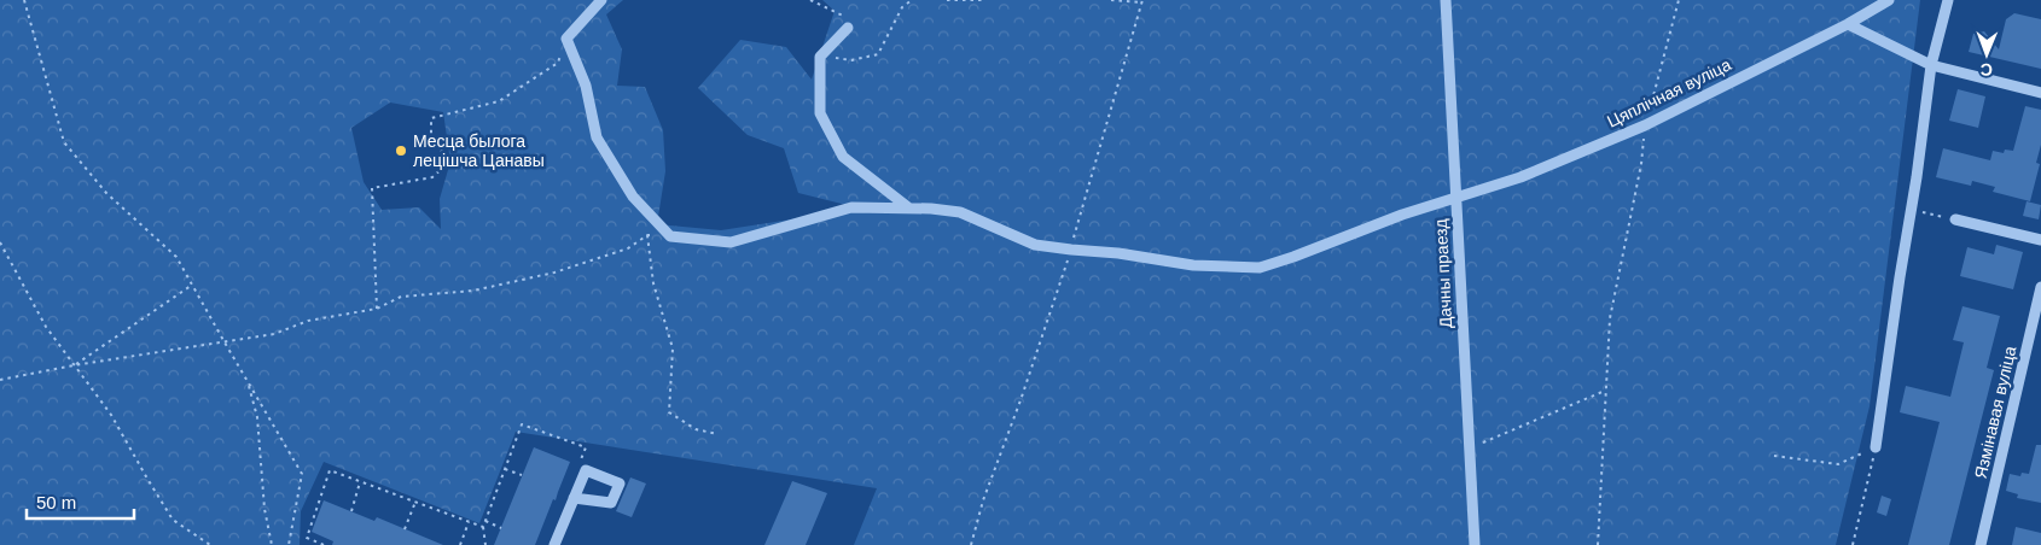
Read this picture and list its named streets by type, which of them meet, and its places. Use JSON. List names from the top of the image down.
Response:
{
  "streets": {
    "street": ["Цяплічная вуліца", "Дачны праезд", "Язмінавая вуліца"]
  },
  "crossings": [
    ["Цяплічная вуліца", "Дачны праезд"]
  ],
  "places": ["Месца былога лецішча Цанавы"],
  "scale_bar": "50 m",
  "north": "bottom"
}
